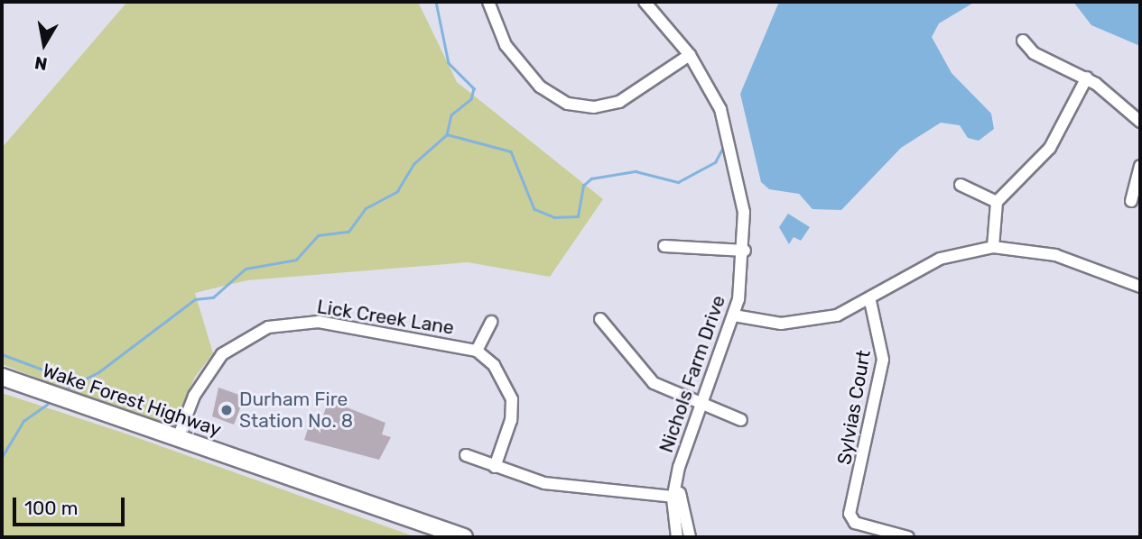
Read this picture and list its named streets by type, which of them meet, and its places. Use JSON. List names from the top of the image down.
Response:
{
  "streets": {
    "highway": ["Wake Forest Highway"],
    "street": ["Lick Creek Lane", "Nichols Farm Drive", "Sylvias Court"]
  },
  "crossings": [
    ["Lick Creek Lane", "Wake Forest Highway"]
  ],
  "places": ["Durham Fire Station No. 8"],
  "scale_bar": "100 m",
  "north": "bottom"
}
